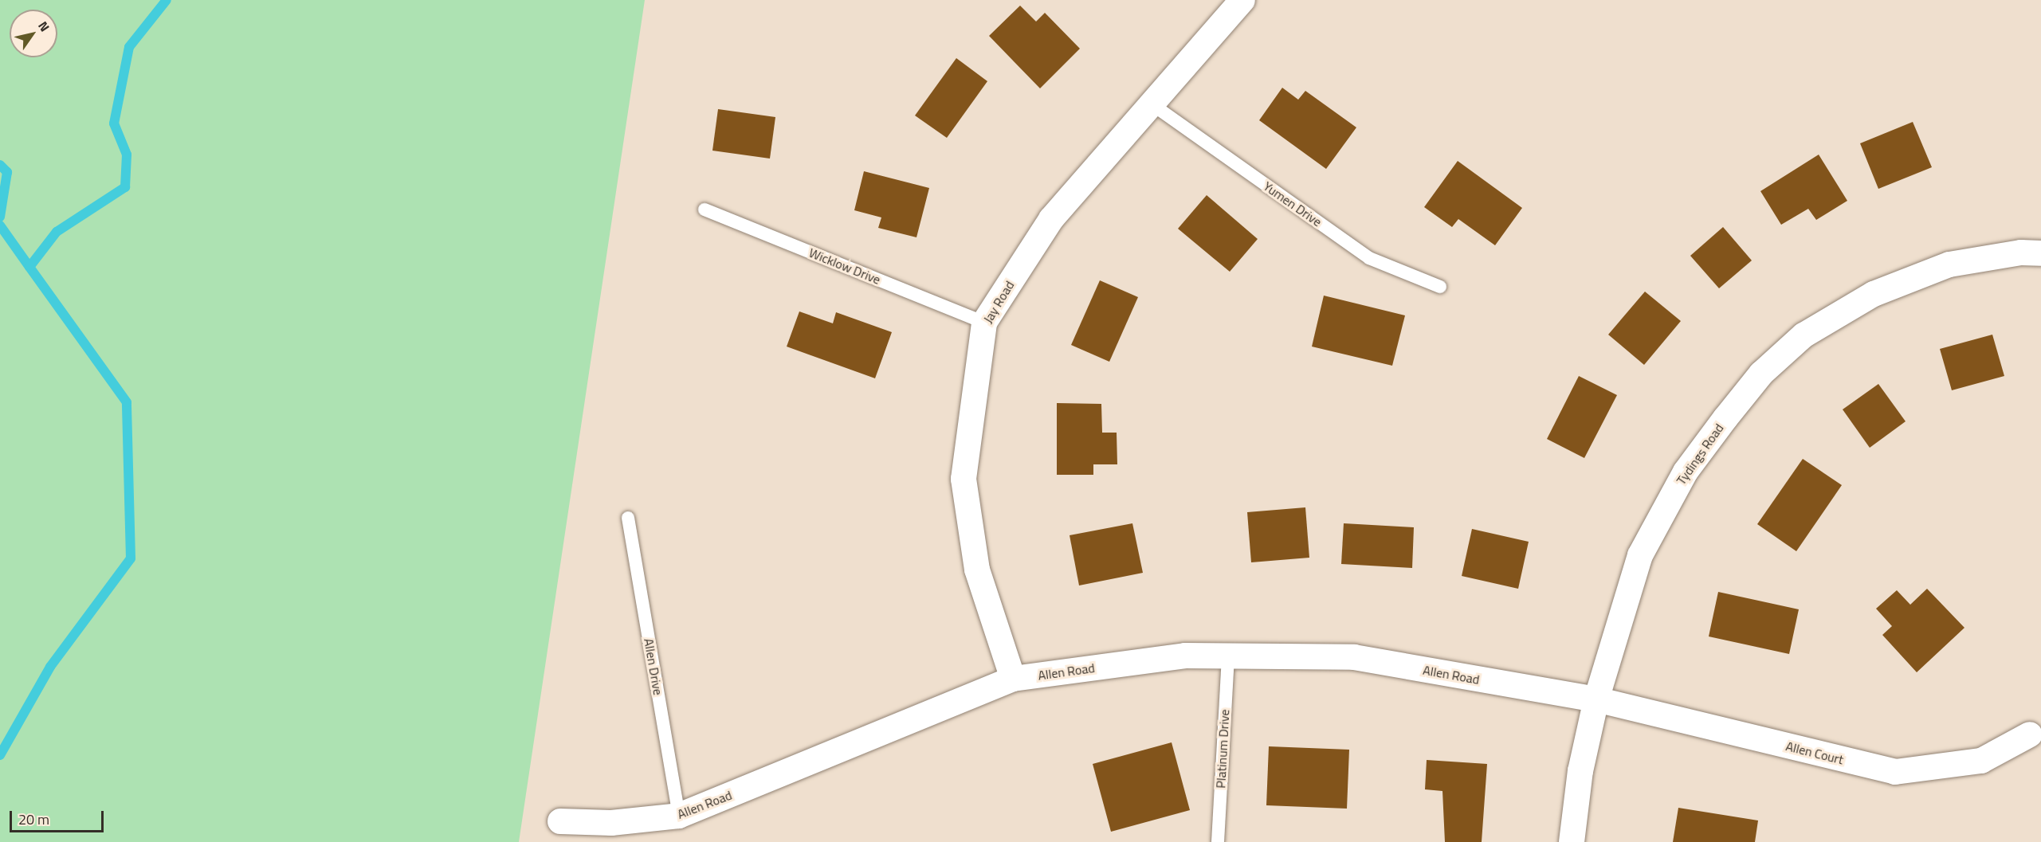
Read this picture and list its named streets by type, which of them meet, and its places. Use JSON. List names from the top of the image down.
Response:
{
  "streets": {
    "street": [
      "Jay Road",
      "Tydings Road",
      "Allen Road",
      "Allen Court"
    ],
    "lane": [
      "Yumen Drive",
      "Wicklow Drive",
      "Allen Drive",
      "Platinum Drive"
    ]
  },
  "crossings": [
    ["Yumen Drive", "Jay Road"],
    ["Wicklow Drive", "Jay Road"],
    ["Jay Road", "Allen Road"],
    ["Tydings Road", "Allen Road"],
    ["Tydings Road", "Allen Court"],
    ["Allen Drive", "Allen Road"],
    ["Allen Road", "Platinum Drive"],
    ["Allen Road", "Allen Court"]
  ],
  "scale_bar": "20 m",
  "north": "top right"
}
